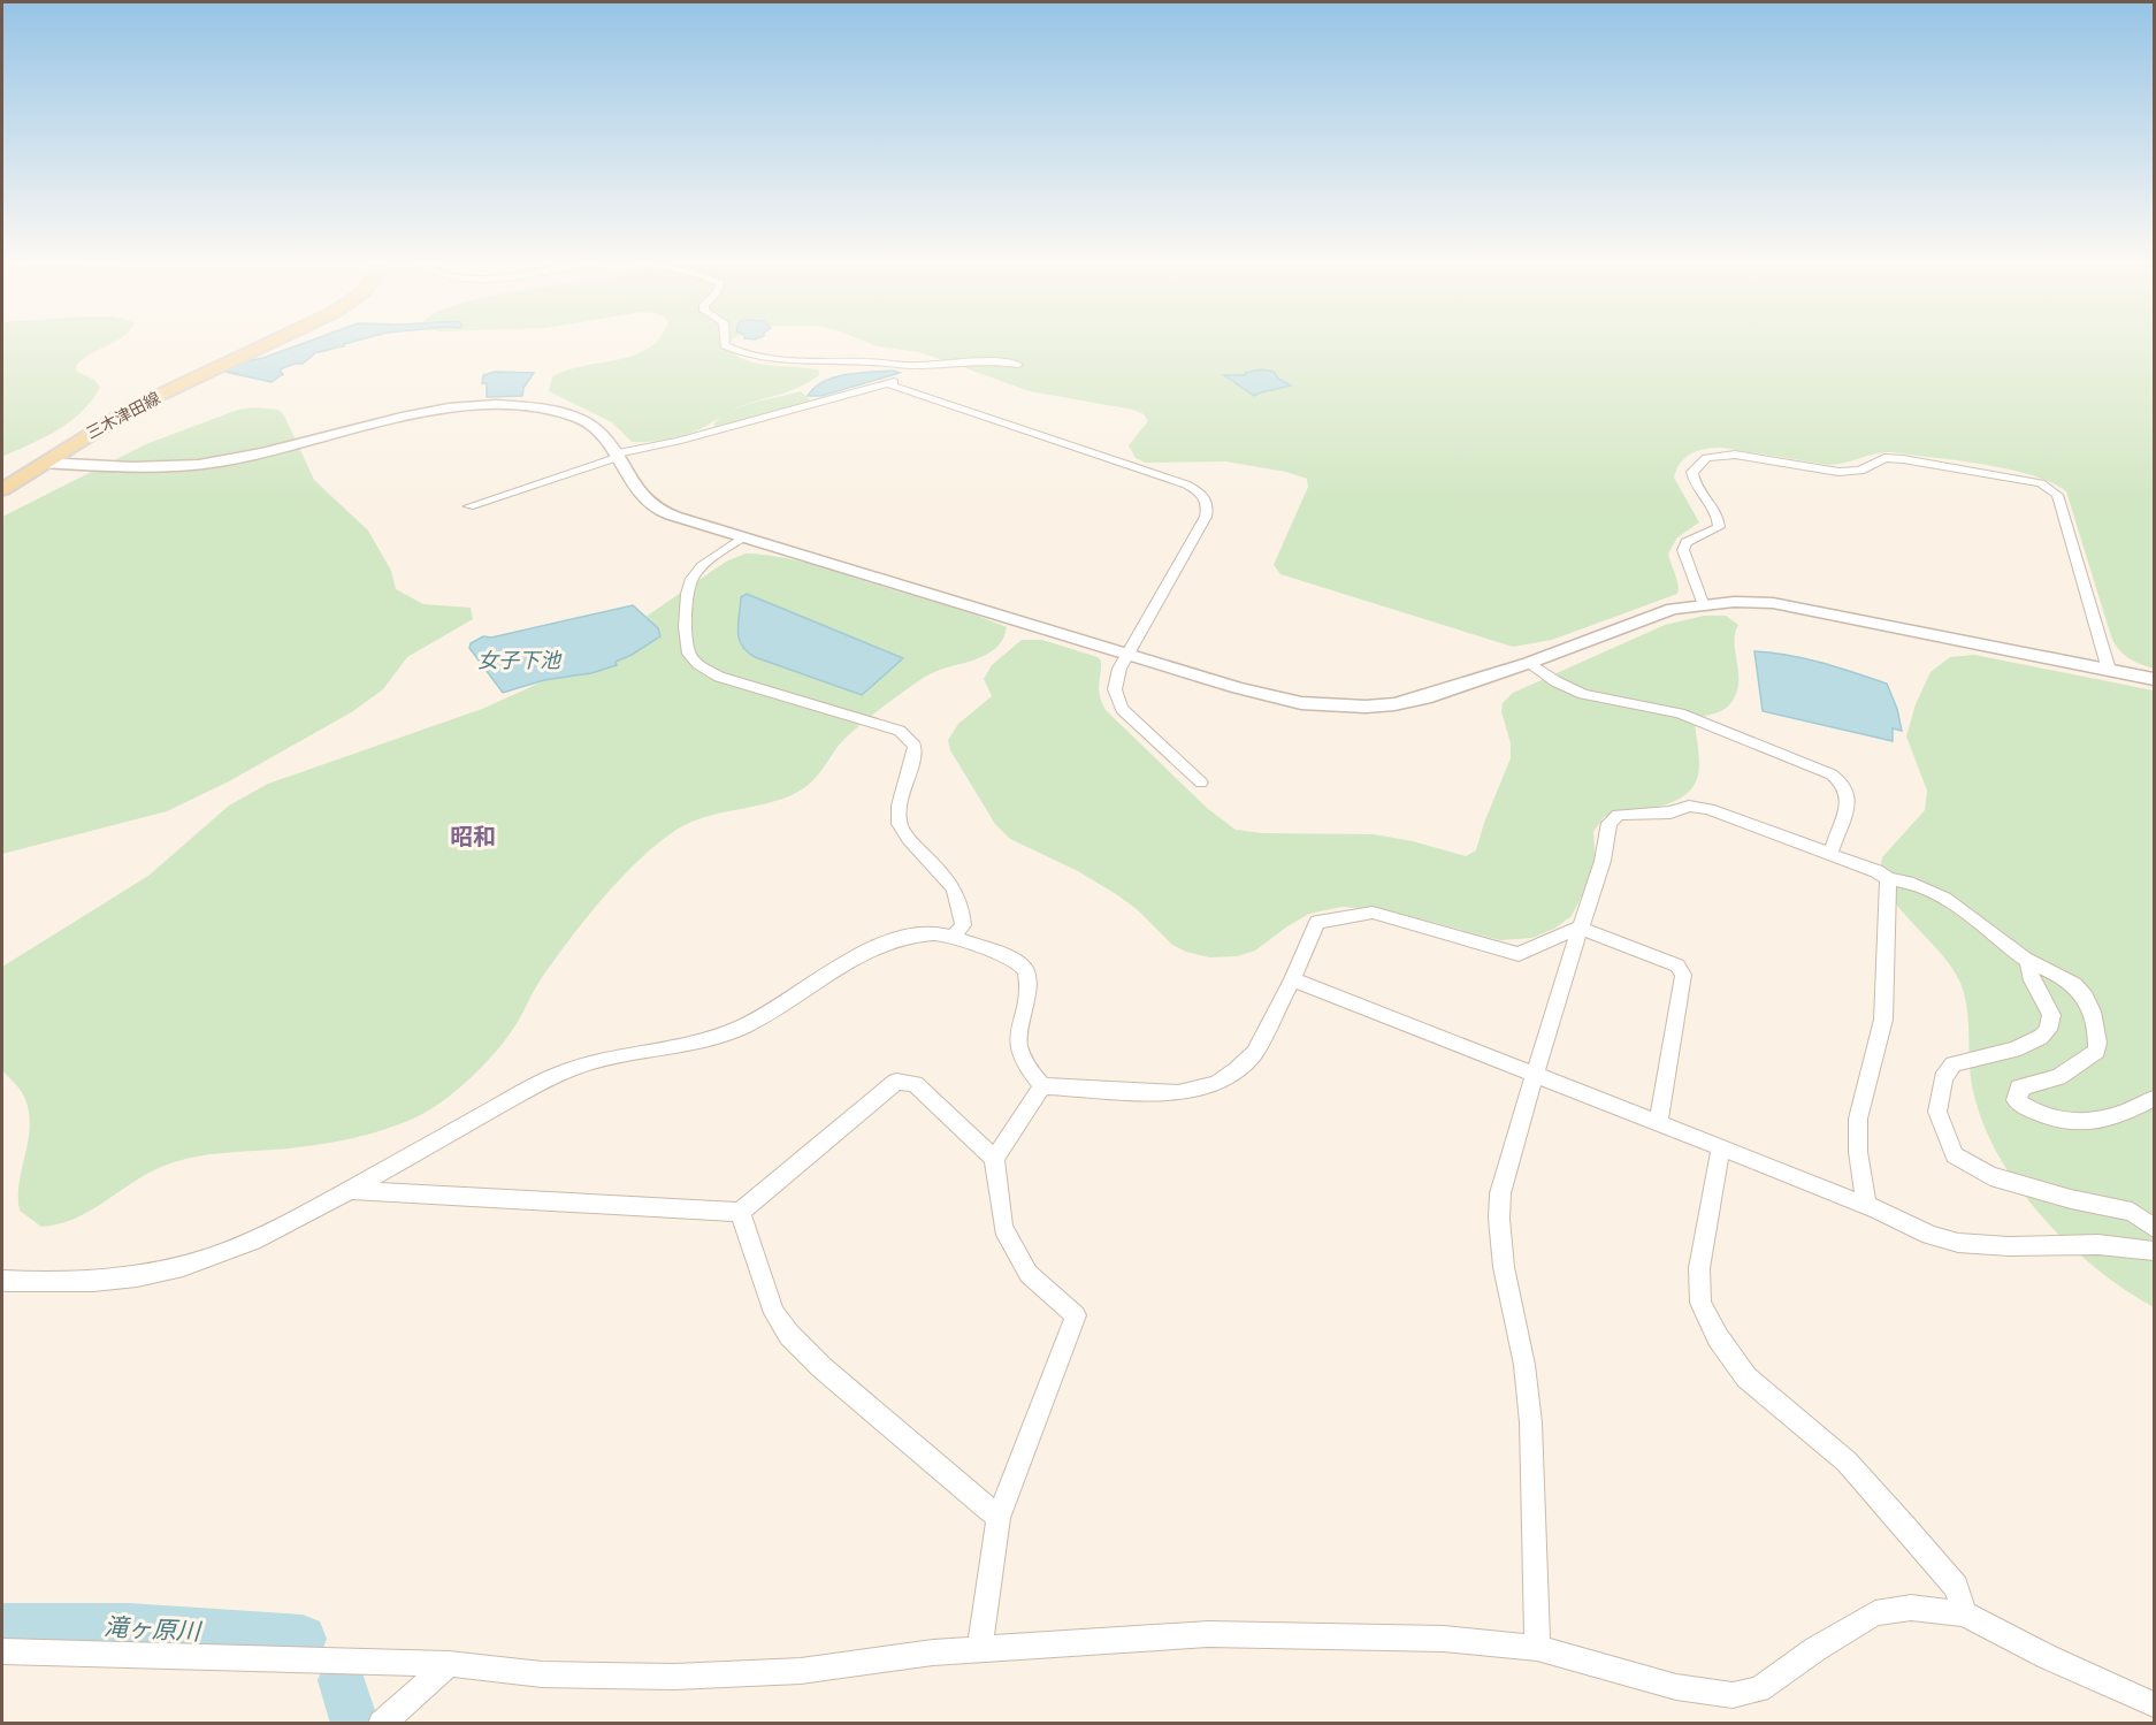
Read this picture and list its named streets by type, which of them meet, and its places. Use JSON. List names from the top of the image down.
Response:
{
  "streets": {
    "main road": ["三木津田線"]
  },
  "districts": ["昭和"],
  "water": ["女子下池", "滝ヶ原川"]
}
